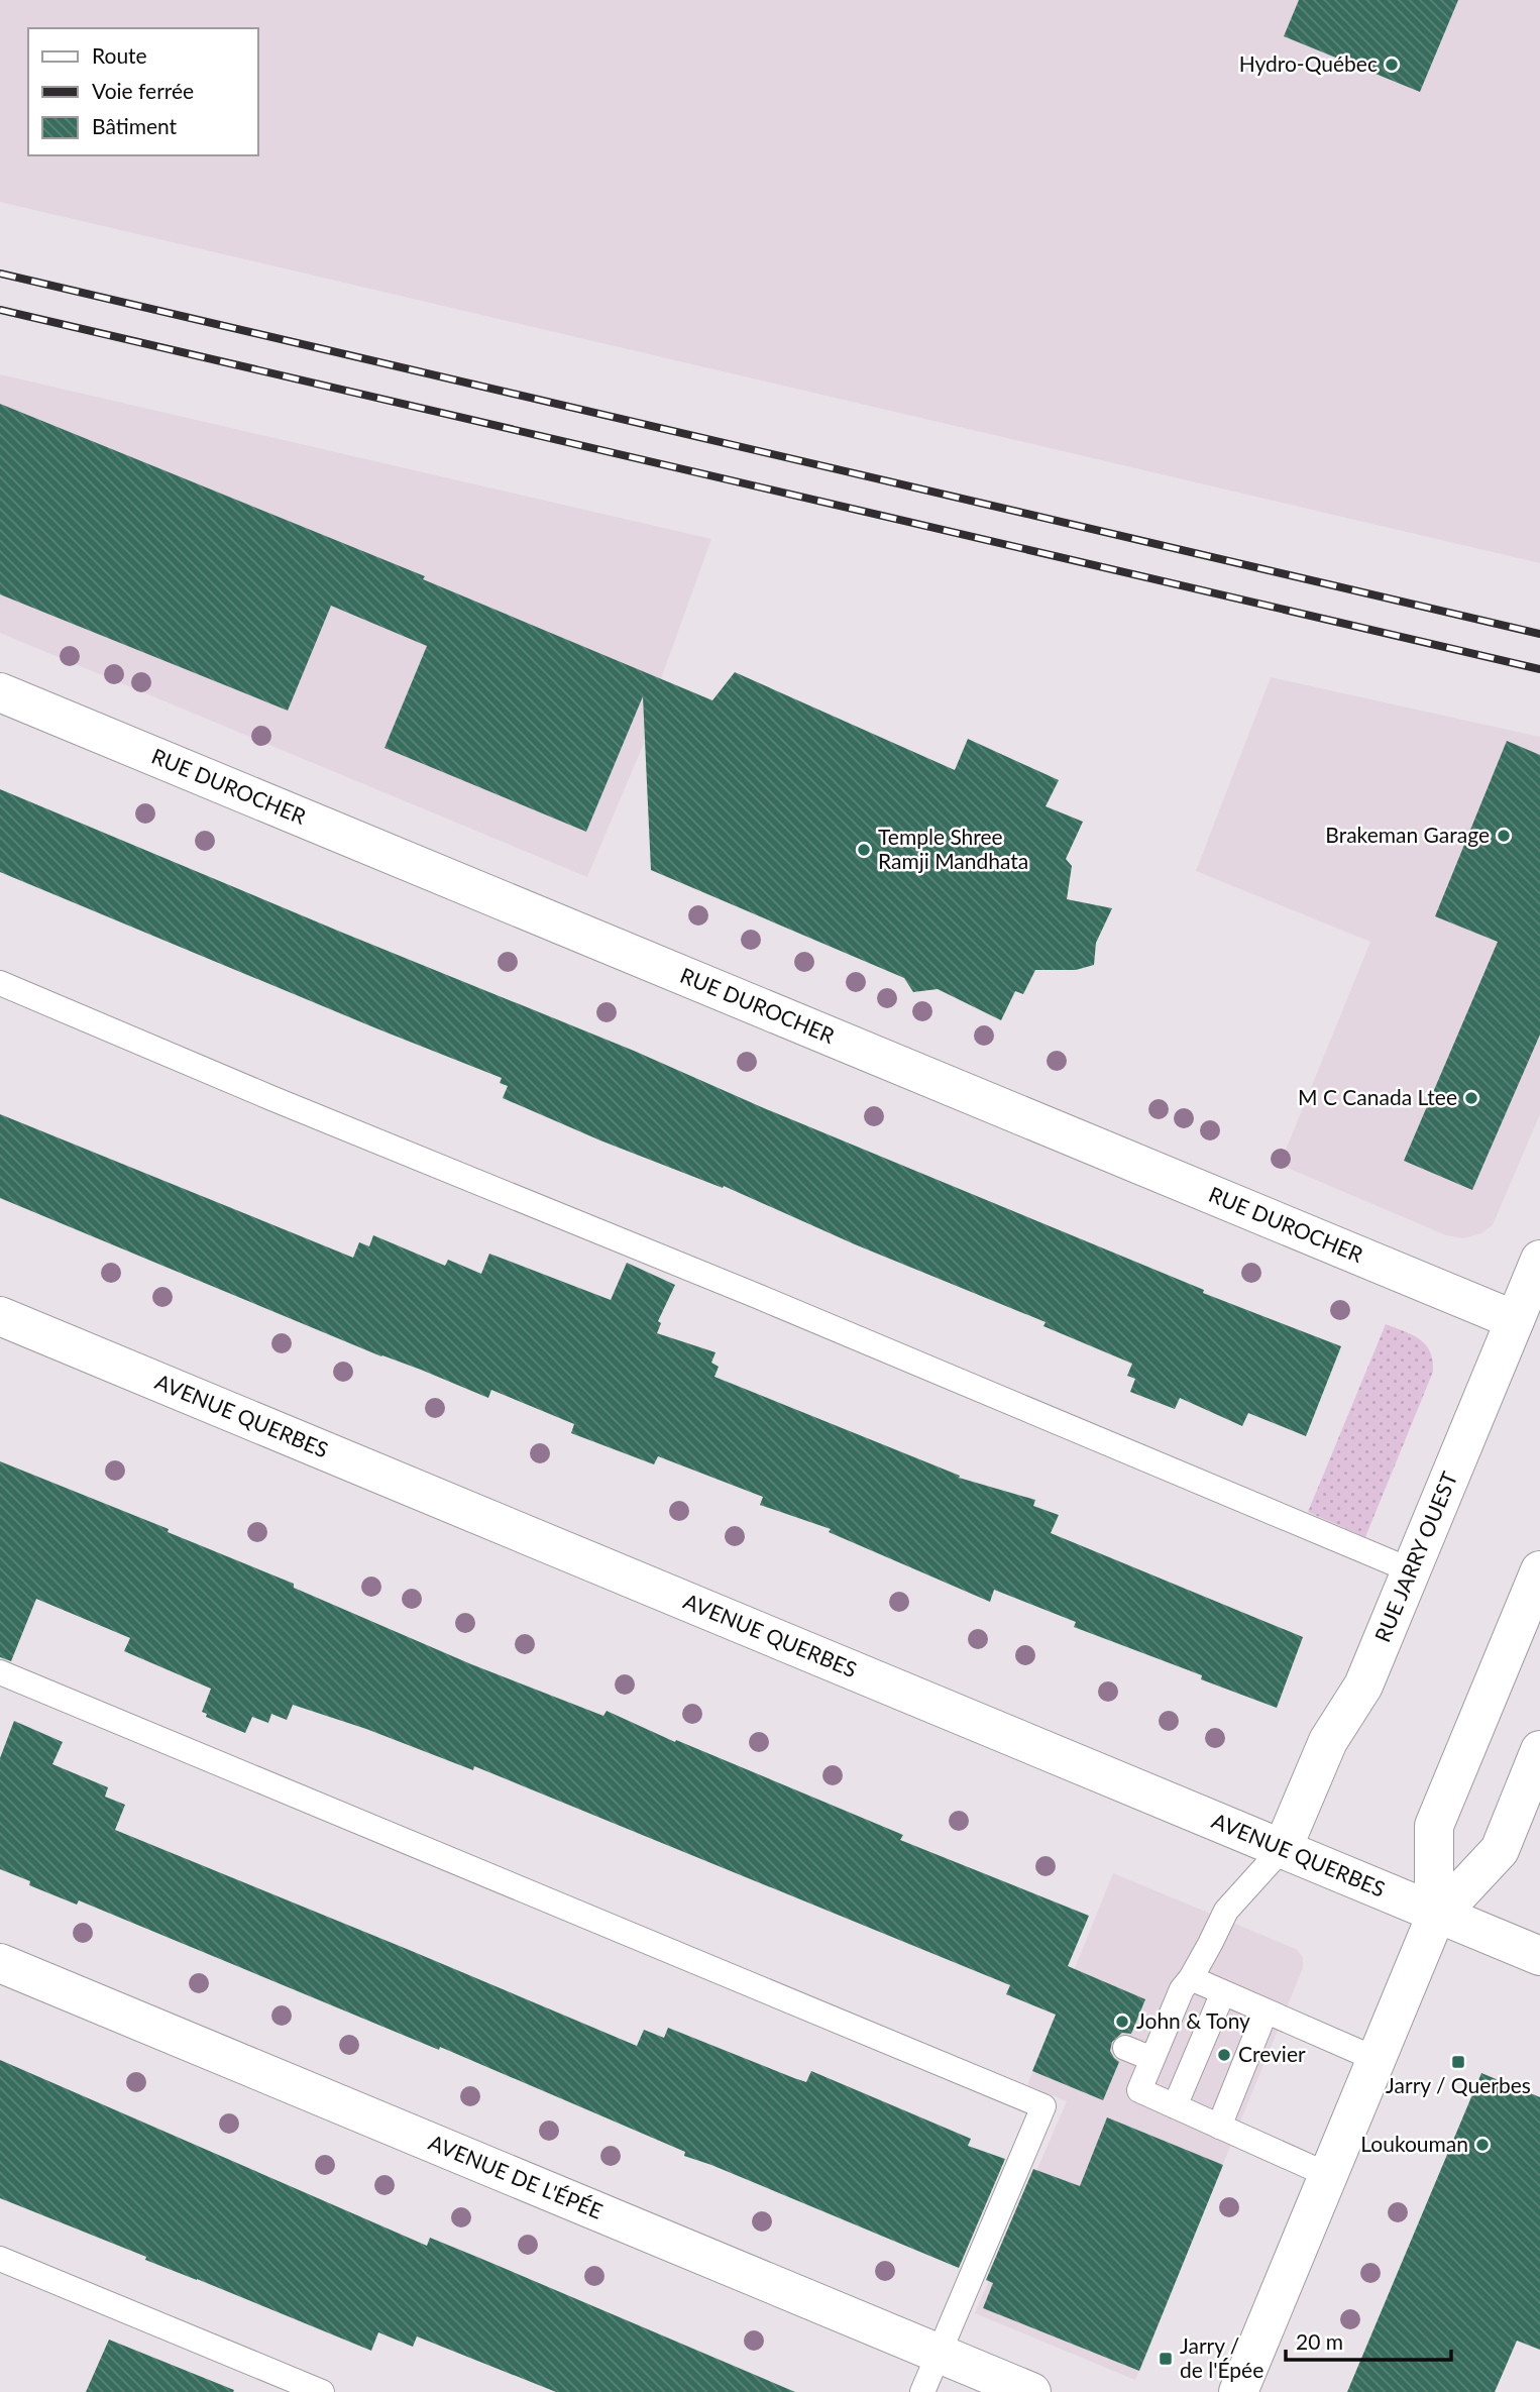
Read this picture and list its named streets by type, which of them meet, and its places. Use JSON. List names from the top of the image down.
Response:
{
  "streets": {
    "street": [
      "RUE DUROCHER",
      "AVENUE QUERBES",
      "RUE JARRY OUEST",
      "AVENUE DE L'ÉPÉE"
    ]
  },
  "crossings": [
    ["RUE DUROCHER", "RUE JARRY OUEST"],
    ["AVENUE QUERBES", "RUE JARRY OUEST"]
  ],
  "places": {
    "other": [
      "Hydro-Québec",
      "Brakeman Garage",
      "Temple Shree Ramji Mandhata",
      "M C Canada Ltee",
      "John & Tony",
      "Crevier",
      "Loukouman"
    ],
    "transit": ["Jarry / Querbes", "Jarry / de l'Épée"]
  },
  "legend": ["Route", "Voie ferrée", "Bâtiment"],
  "scale_bar": "20 m"
}
